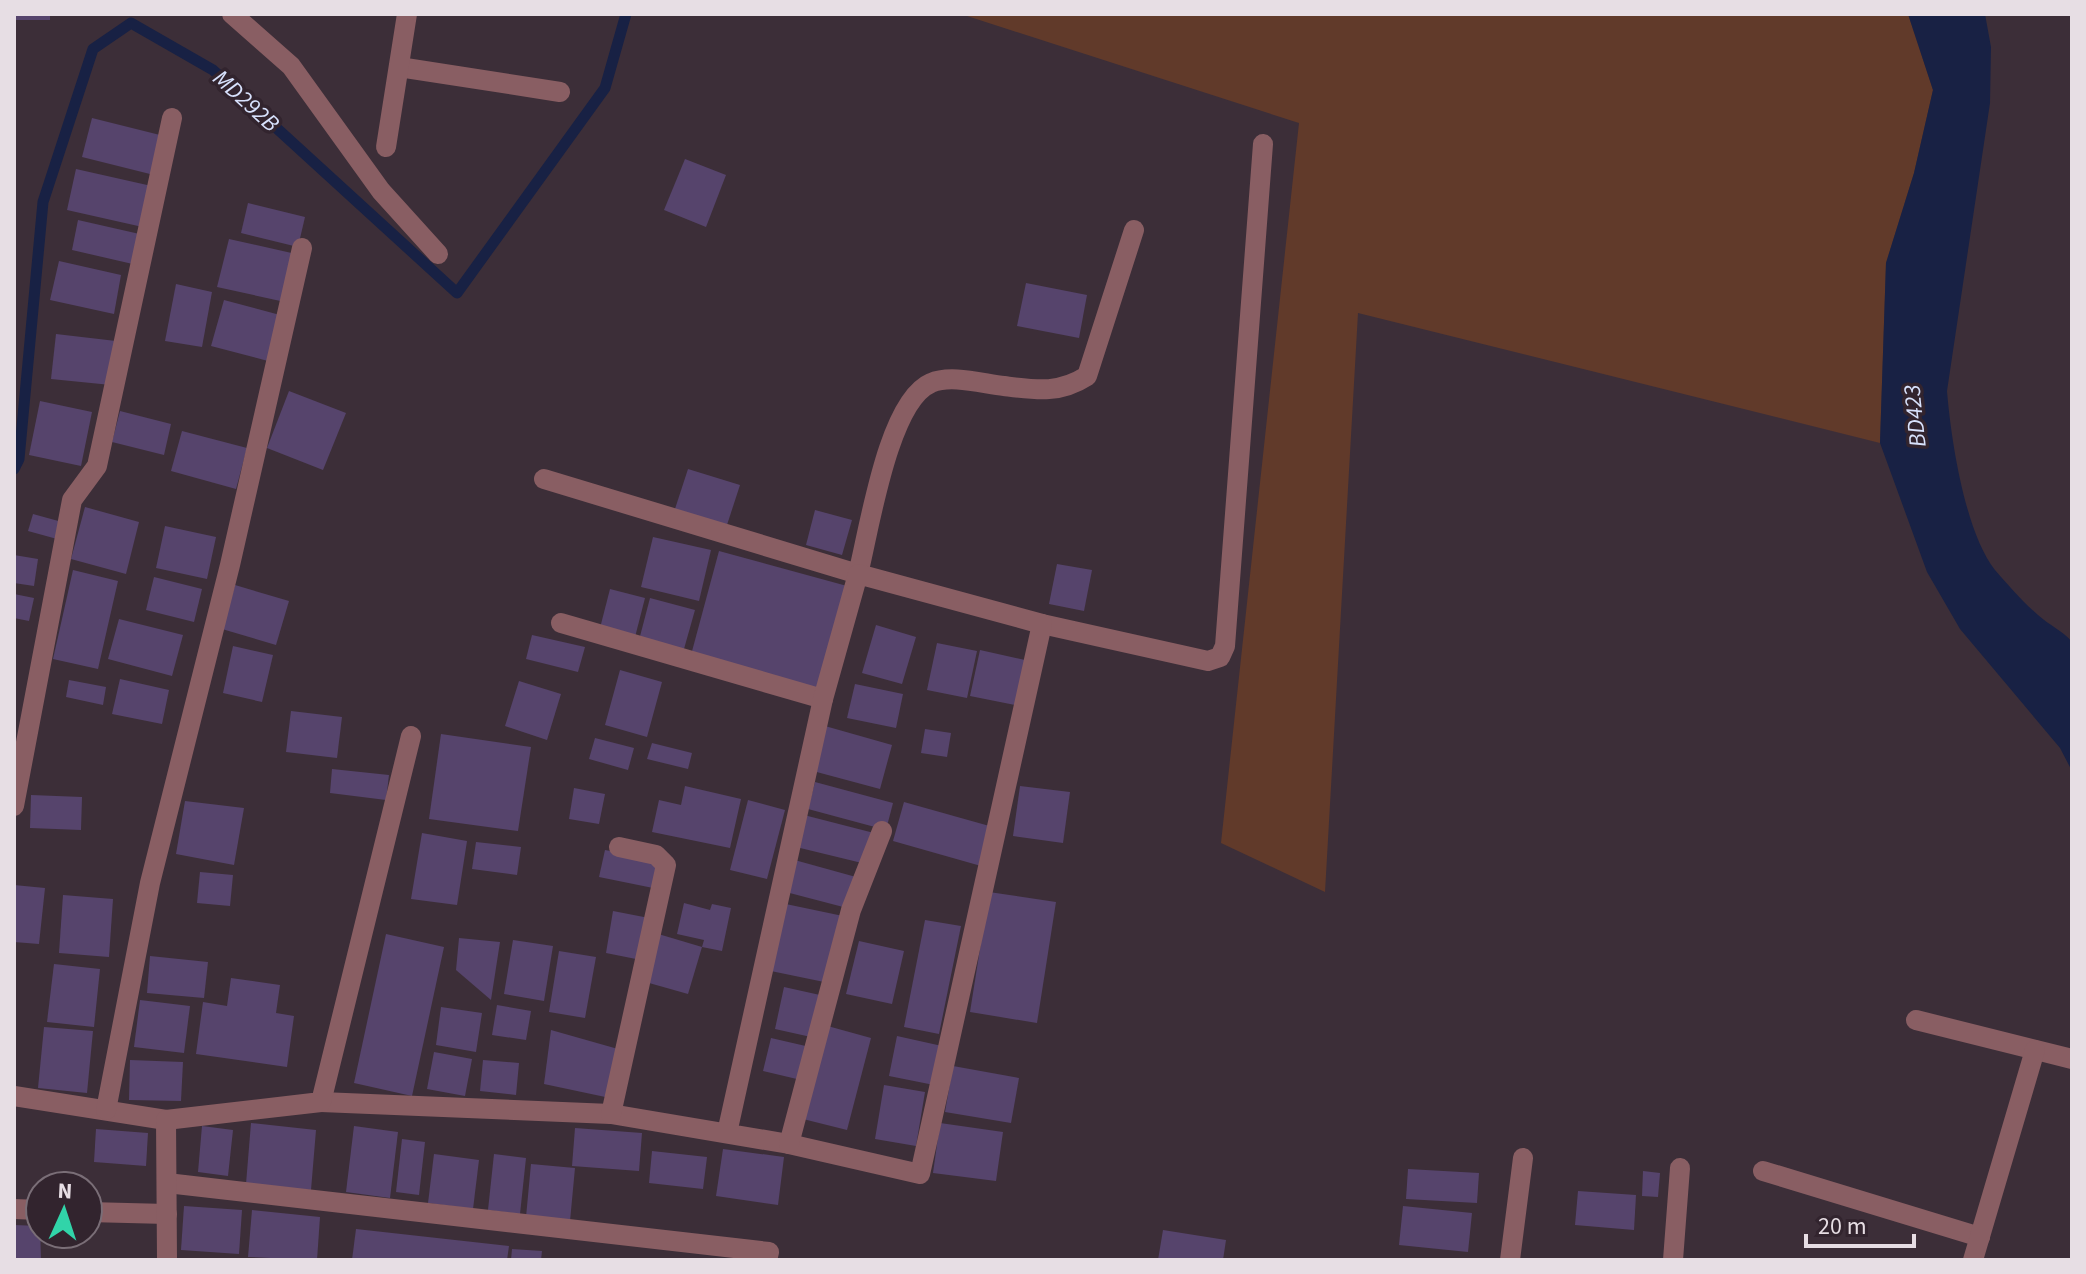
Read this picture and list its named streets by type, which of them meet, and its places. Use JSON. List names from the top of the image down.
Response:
{
  "water": ["MD292B", "BD423"],
  "scale_bar": "20 m",
  "north": "top"
}
